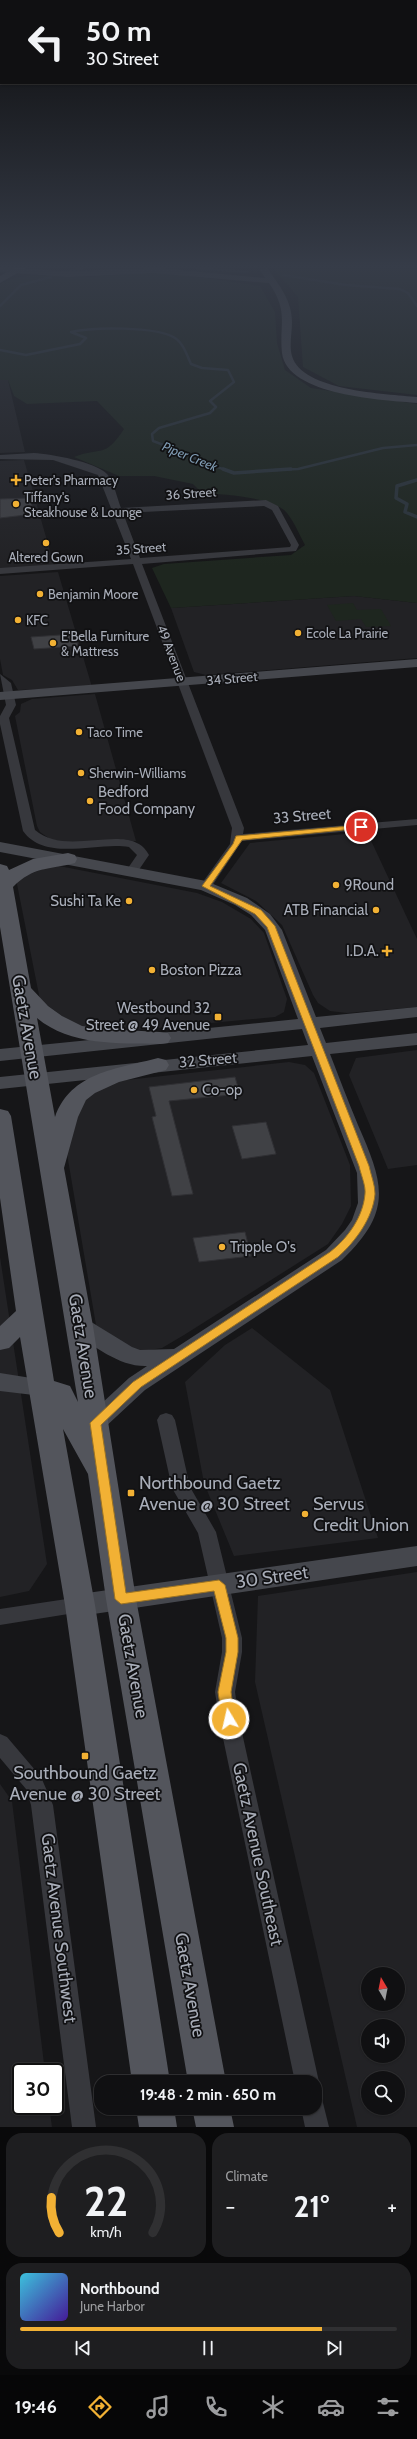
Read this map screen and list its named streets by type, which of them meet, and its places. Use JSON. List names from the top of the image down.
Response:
{
  "streets": {
    "main road": ["Gaetz Avenue"],
    "street": [
      "36 Street",
      "35 Street",
      "49 Avenue",
      "34 Street",
      "33 Street",
      "32 Street",
      "30 Street",
      "Gaetz Avenue Southeast",
      "Gaetz Avenue Southwest"
    ]
  },
  "crossings": [
    ["36 Street", "35 Street"],
    ["36 Street", "49 Avenue"],
    ["35 Street", "49 Avenue"],
    ["49 Avenue", "34 Street"],
    ["49 Avenue", "33 Street"],
    ["Gaetz Avenue", "32 Street"],
    ["Gaetz Avenue", "30 Street"],
    ["30 Street", "Gaetz Avenue Southeast"]
  ],
  "water": ["Piper Creek"],
  "places": {
    "health": ["Peter's Pharmacy", "I.D.A."],
    "other": [
      "Tiffany's Steakhouse & Lounge",
      "Altered Gown",
      "Benjamin Moore",
      "KFC",
      "Ecole La Prairie",
      "E'Bella Furniture & Mattress",
      "Taco Time",
      "Sherwin-Williams",
      "Bedford Food Company",
      "9Round",
      "Sushi Ta Ke",
      "ATB Financial",
      "Boston Pizza",
      "Co-op",
      "Tripple O's",
      "Servus Credit Union"
    ],
    "transit": ["Westbound 32 Street @ 49 Avenue", "Northbound Gaetz Avenue @ 30 Street", "Southbound Gaetz Avenue @ 30 Street"]
  },
  "north": "top",
  "page": {
    "turn": ["50 m", "30 Street"],
    "limit": "30",
    "trip": "19:48 · 2 min · 650 m",
    "tile": "Climate",
    "heat": ["−", "21°", "+"],
    "song": ["Northbound", "June Harbor"],
    "tabs": "19:46",
    "gauge": ["22", "km/h"]
  }
}
